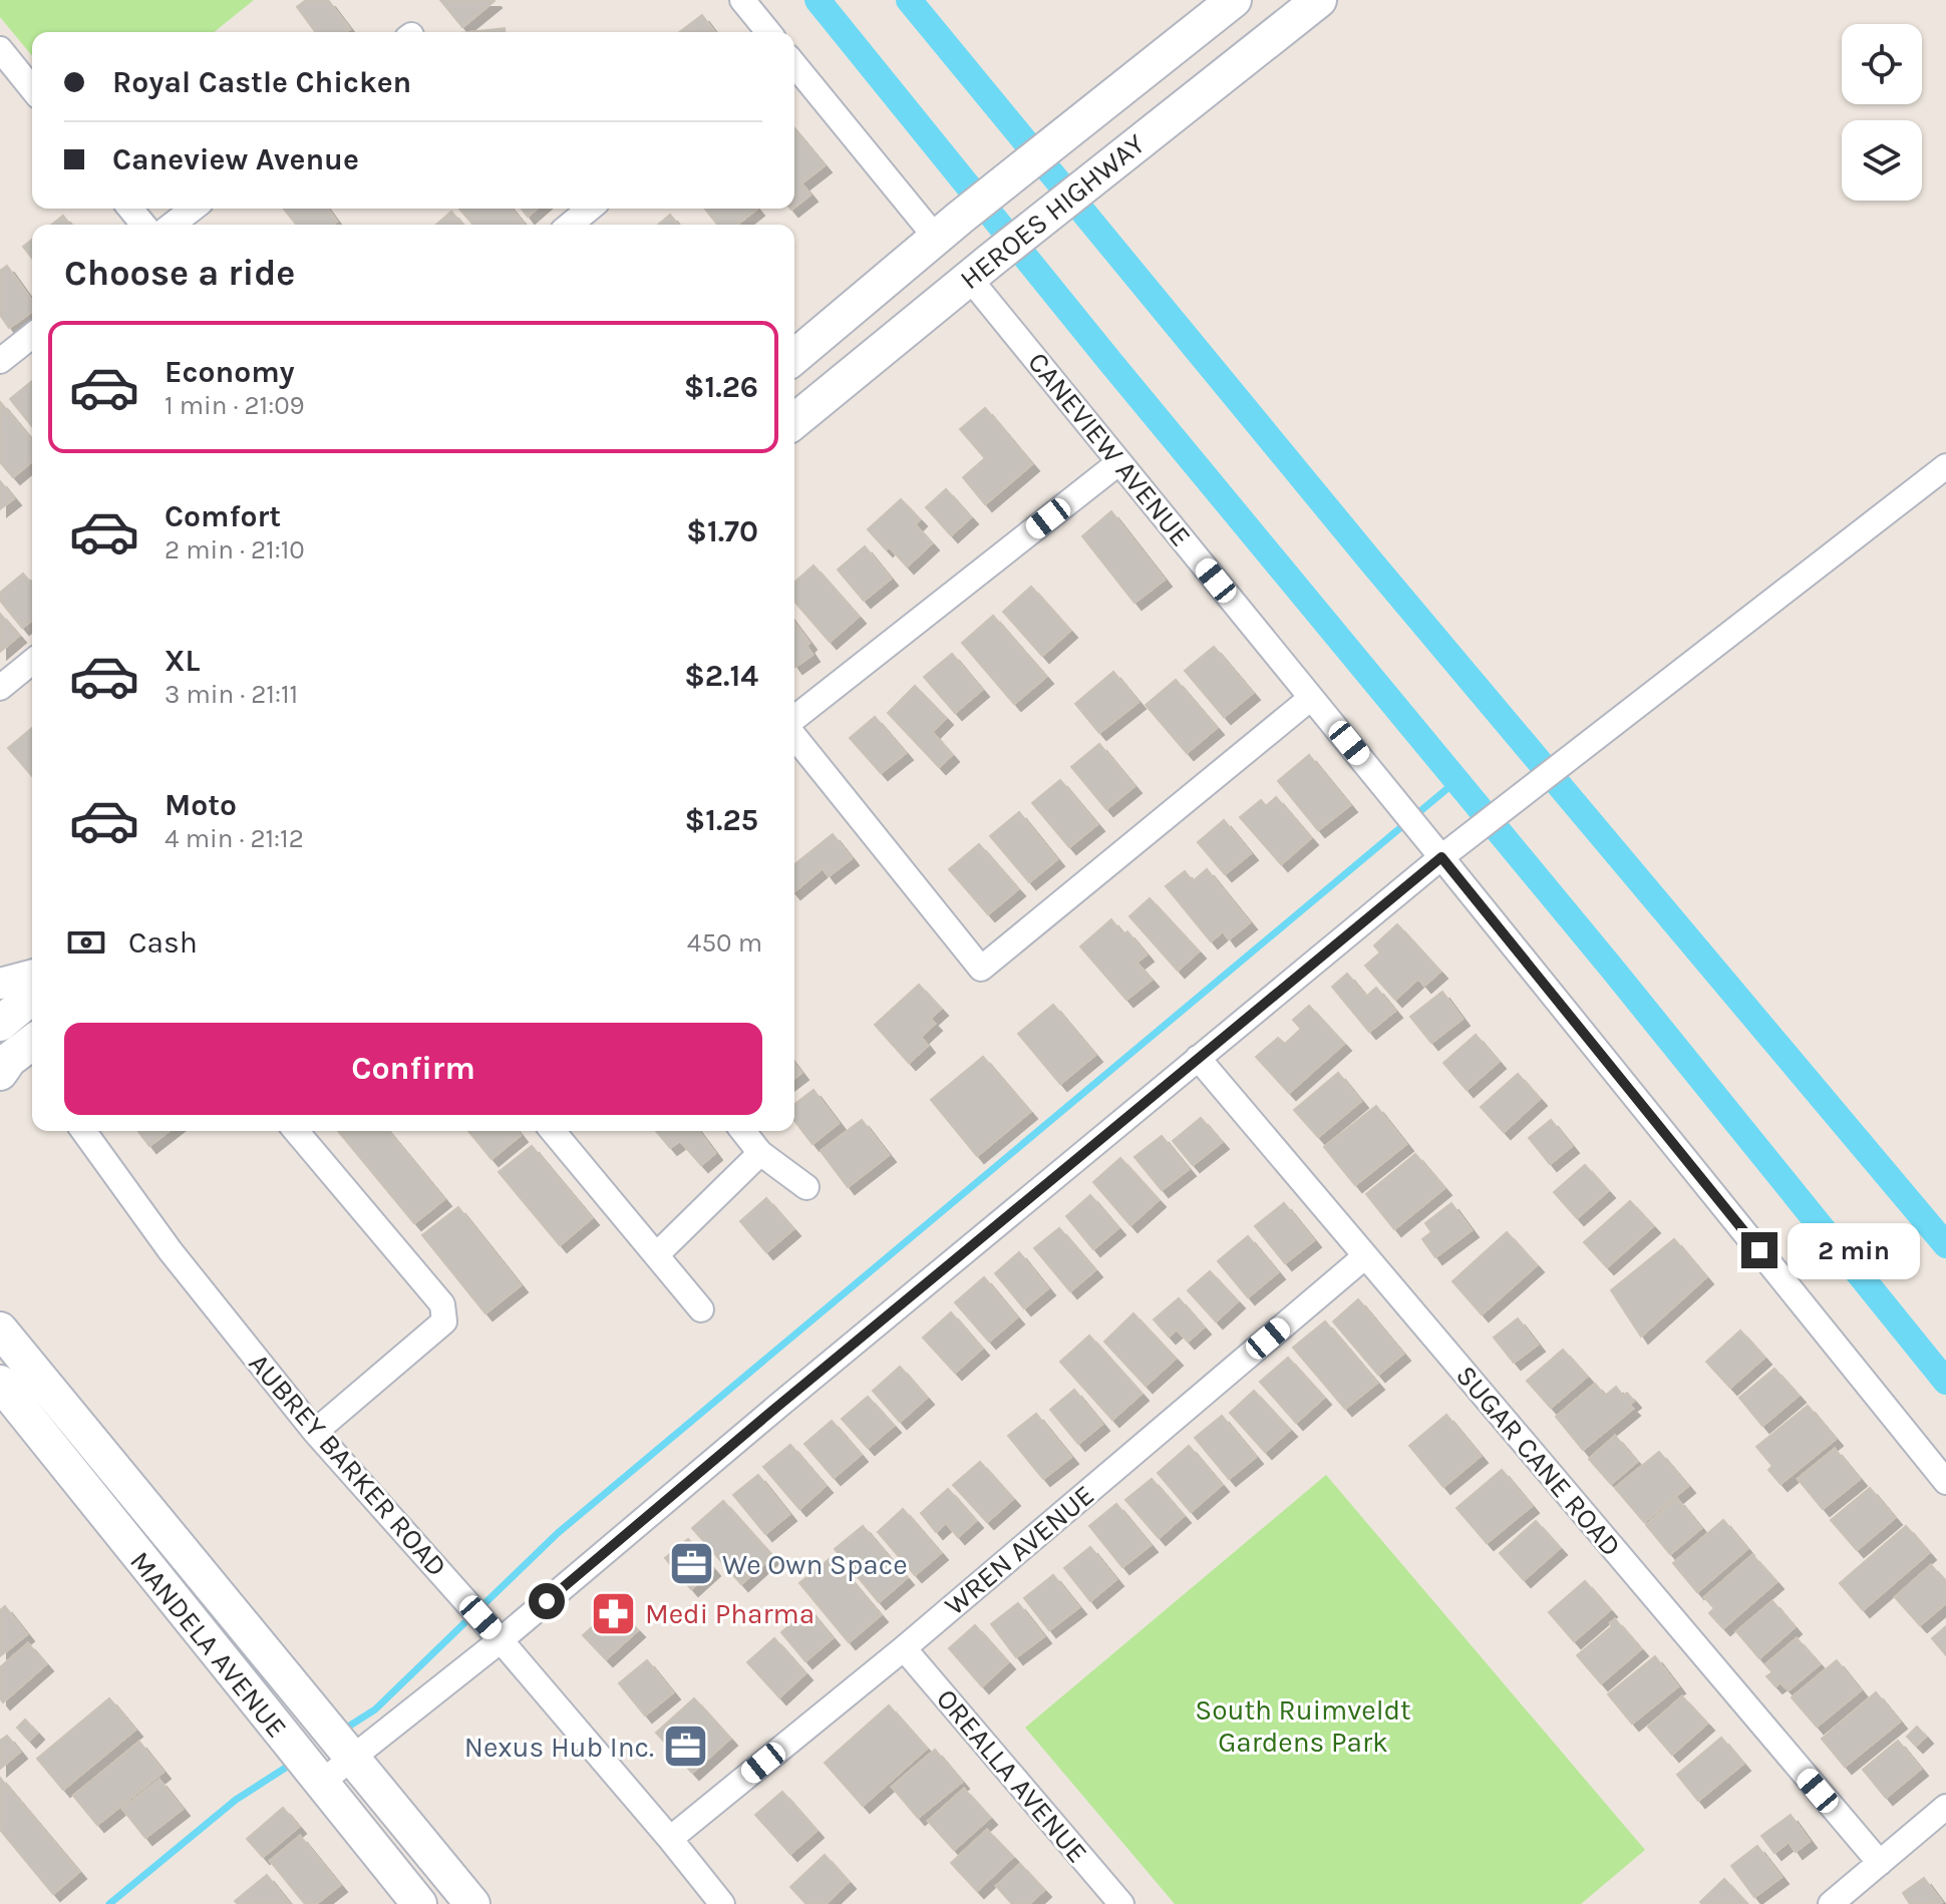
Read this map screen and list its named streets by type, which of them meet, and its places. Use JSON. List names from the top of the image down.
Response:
{
  "streets": {
    "main road": ["HEROES HIGHWAY", "MANDELA AVENUE"],
    "street": [
      "CANEVIEW AVENUE",
      "SUGAR CANE ROAD",
      "AUBREY BARKER ROAD",
      "WREN AVENUE",
      "OREALLA AVENUE"
    ]
  },
  "crossings": [
    ["HEROES HIGHWAY", "CANEVIEW AVENUE"],
    ["SUGAR CANE ROAD", "WREN AVENUE"],
    ["AUBREY BARKER ROAD", "WREN AVENUE"],
    ["WREN AVENUE", "OREALLA AVENUE"]
  ],
  "parks": ["South Ruimveldt Gardens Park"],
  "places": {
    "office": ["We Own Space", "Nexus Hub Inc."],
    "pharmacy": ["Medi Pharma"]
  },
  "page": {
    "banner": ["Royal Castle Chicken", "Caneview Avenue"],
    "heading": "Choose a ride",
    "list": [
      {
        "name": "Economy",
        "note": "1 min · 21:09",
        "value": "$1.26"
      },
      {
        "name": "Comfort",
        "note": "2 min · 21:10",
        "value": "$1.70"
      },
      {
        "name": "XL",
        "note": "3 min · 21:11",
        "value": "$2.14"
      },
      {
        "name": "Moto",
        "note": "4 min · 21:12",
        "value": "$1.25"
      }
    ],
    "pay": ["Cash", "450 m"],
    "buttons": "Confirm",
    "bubble": "2 min"
  }
}
